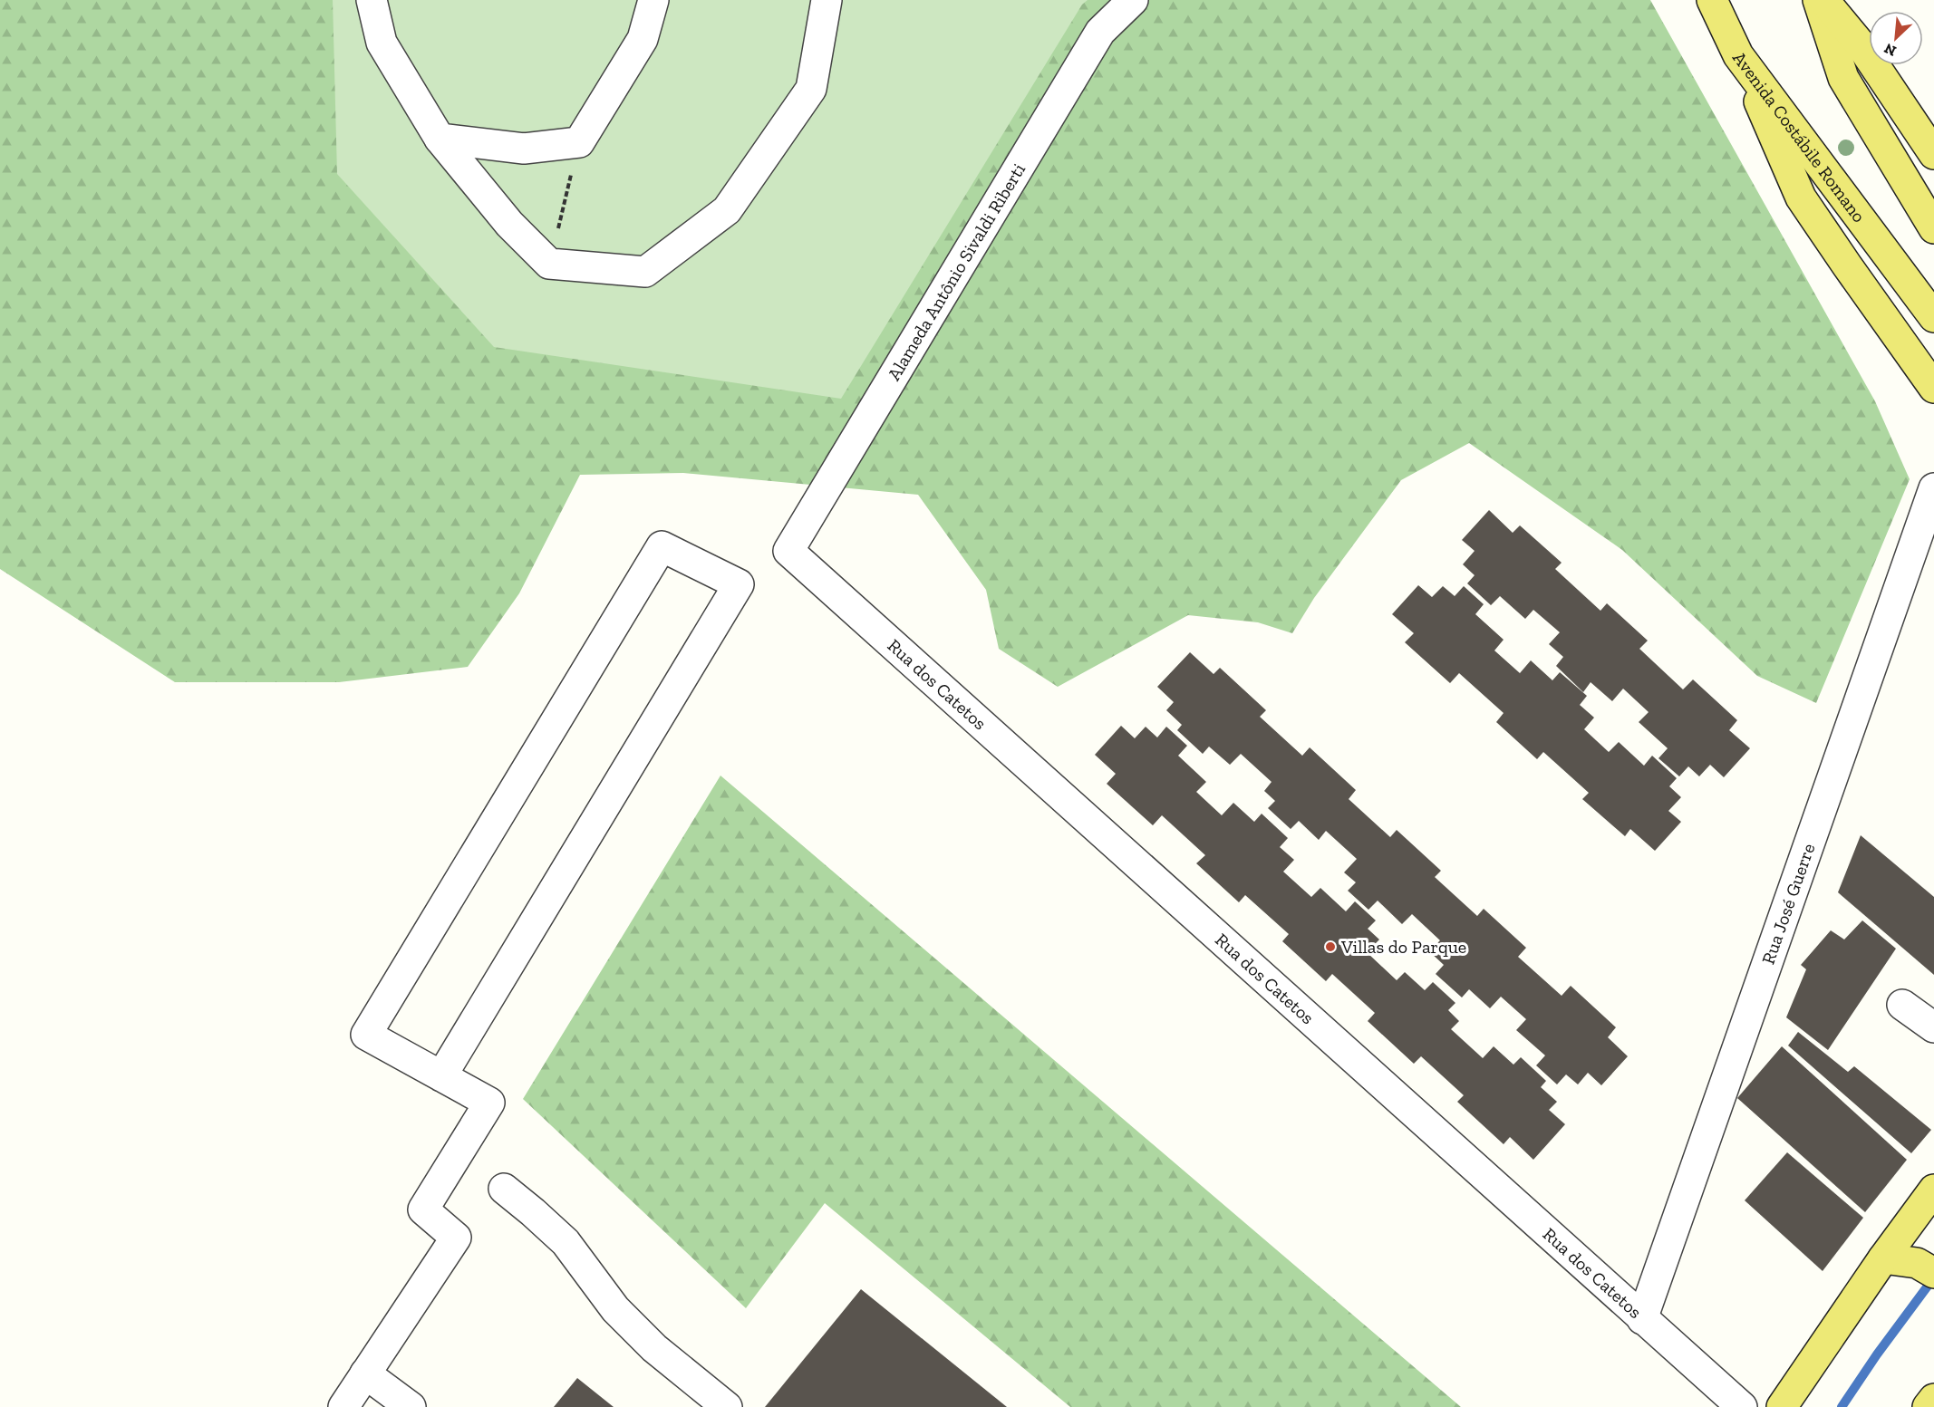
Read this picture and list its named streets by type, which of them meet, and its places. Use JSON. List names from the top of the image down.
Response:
{
  "streets": {
    "main road": ["Avenida Costábile Romano"],
    "street": ["Alameda Antônio Sivaldi Riberti", "Rua dos Catetos", "Rua José Guerre"]
  },
  "crossings": [
    ["Alameda Antônio Sivaldi Riberti", "Rua dos Catetos"],
    ["Rua dos Catetos", "Rua José Guerre"]
  ],
  "places": ["Villas do Parque"],
  "north": "bottom left"
}
